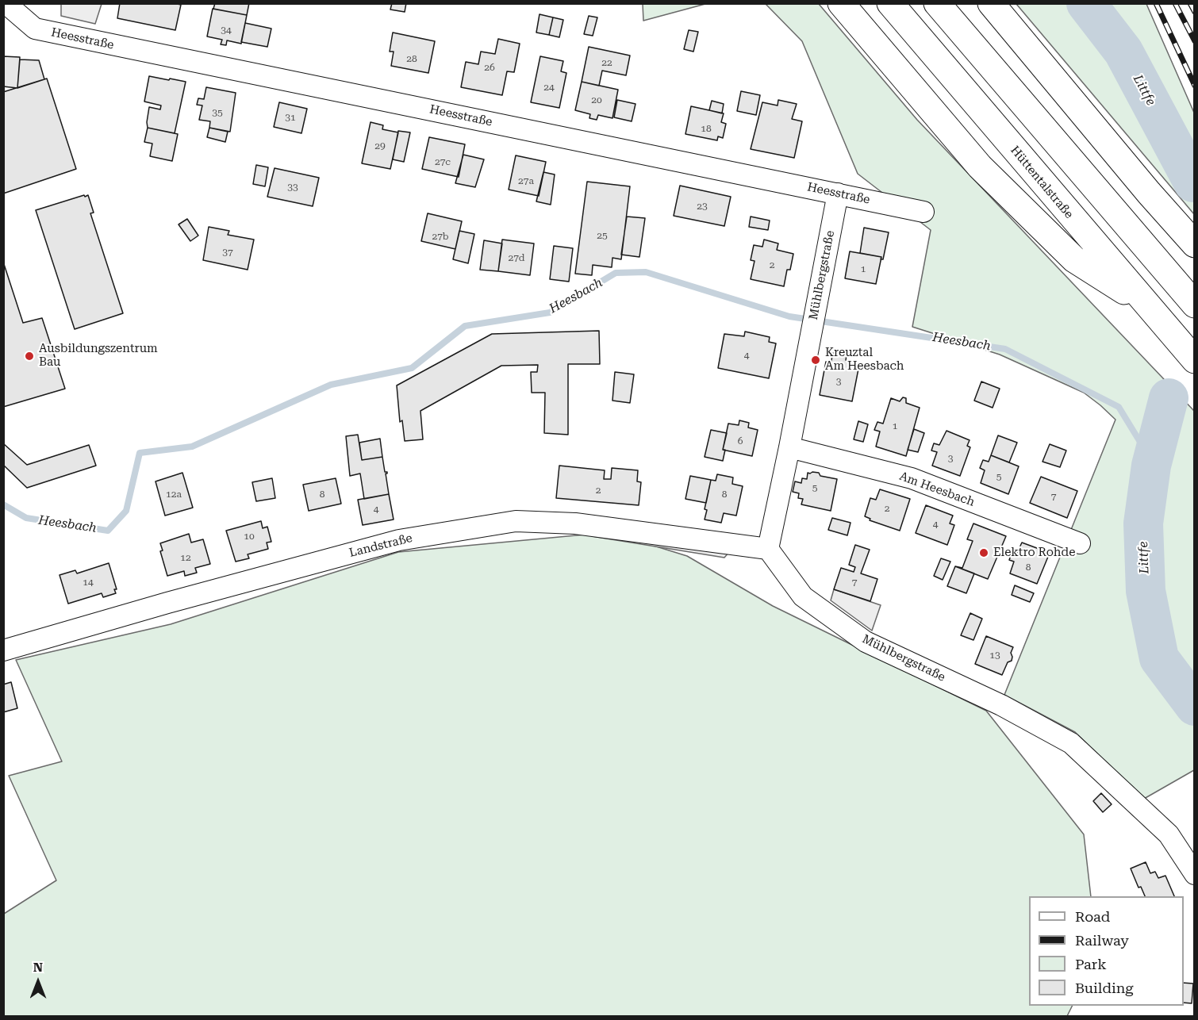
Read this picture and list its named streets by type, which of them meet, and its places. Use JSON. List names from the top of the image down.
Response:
{
  "streets": {
    "highway": ["Hüttentalstraße"],
    "street": [
      "Heesstraße",
      "Mühlbergstraße",
      "Am Heesbach",
      "Landstraße"
    ]
  },
  "crossings": [
    ["Heesstraße", "Mühlbergstraße"],
    ["Mühlbergstraße", "Am Heesbach"],
    ["Mühlbergstraße", "Landstraße"]
  ],
  "water": ["Littfe", "Heesbach"],
  "places": ["Ausbildungszentrum Bau", "Kreuztal Am Heesbach", "Elektro Rohde"],
  "house_numbers": [
    "34",
    "28",
    "22",
    "26",
    "24",
    "20",
    "35",
    "31",
    "18",
    "29",
    "27c",
    "27a",
    "33",
    "23",
    "25",
    "27b",
    "37",
    "27d",
    "2",
    "1",
    "4",
    "3",
    "1",
    "6",
    "3",
    "5",
    "5",
    "2",
    "12a",
    "8",
    "8",
    "7",
    "2",
    "4",
    "4",
    "10",
    "12",
    "8",
    "14",
    "7",
    "13"
  ],
  "legend": [
    "Road",
    "Railway",
    "Park",
    "Building"
  ],
  "north": "top"
}
